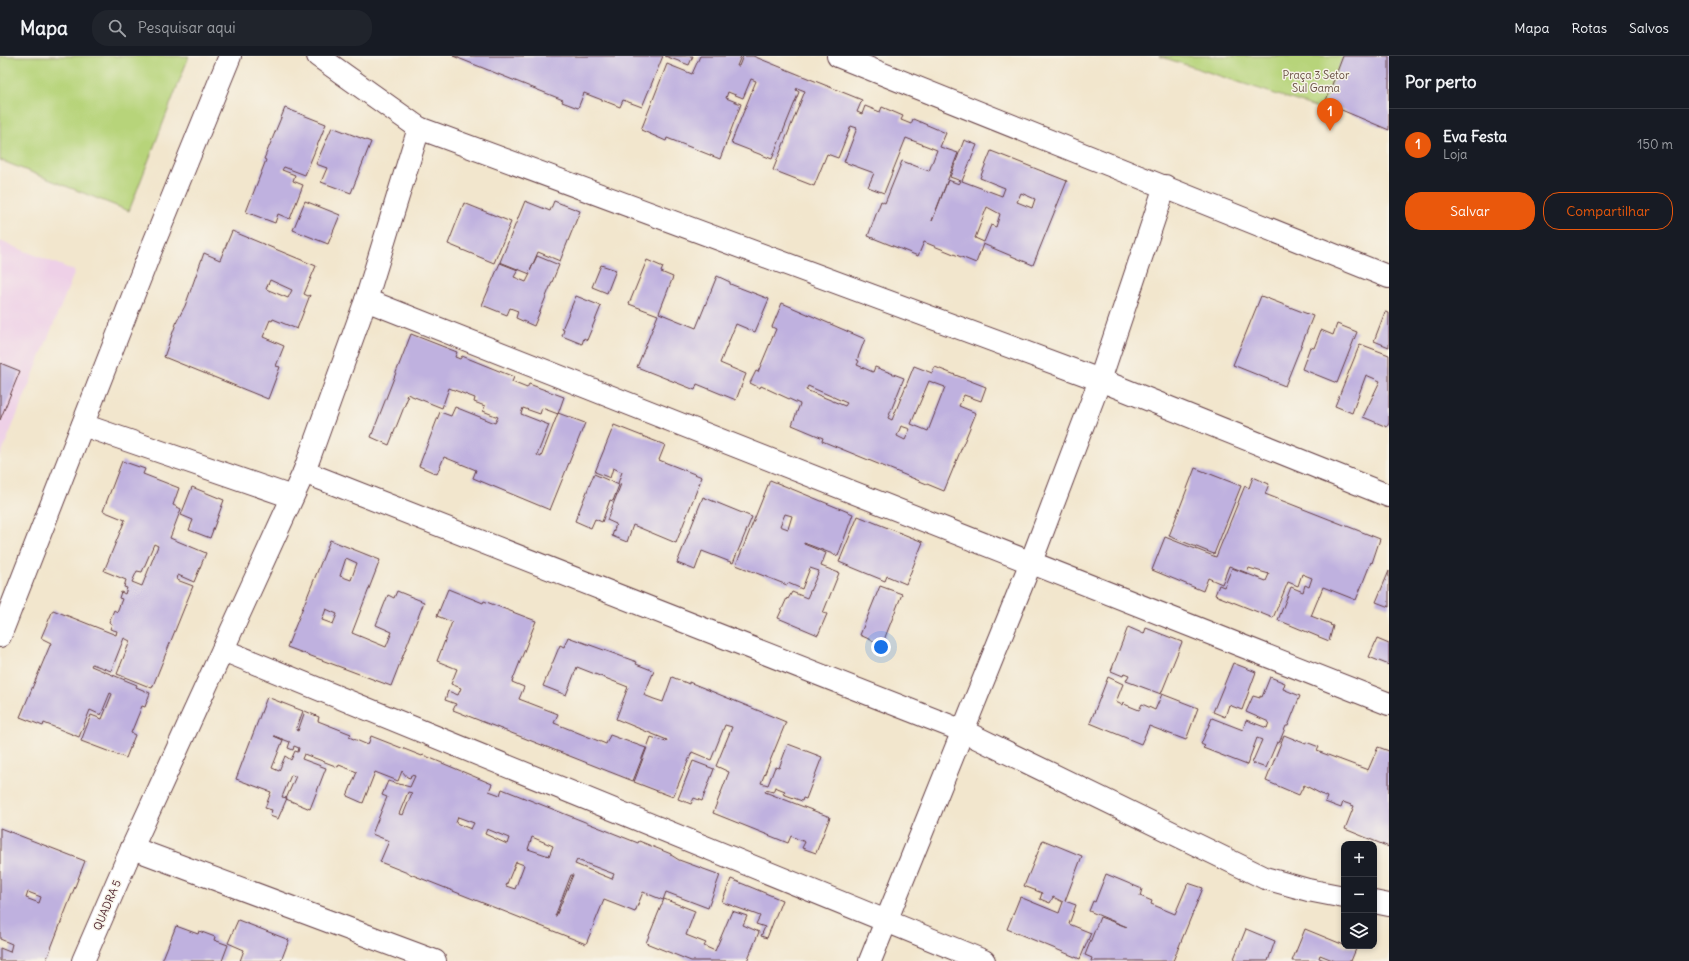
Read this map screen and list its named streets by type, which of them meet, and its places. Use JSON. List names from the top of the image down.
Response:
{
  "streets": {
    "street": ["QUADRA 5"]
  },
  "parks": ["Praça 3 Setor Sul Gama"],
  "page": {
    "header": "Mapa",
    "search": "Pesquisar aqui",
    "nav": ["Mapa", "Rotas", "Salvos"],
    "heading": "Por perto",
    "pins": "1",
    "list": [
      {
        "mark": "1",
        "name": "Eva Festa",
        "note": "Loja",
        "value": "150 m"
      }
    ],
    "buttons": ["Salvar", "Compartilhar"],
    "map_buttons": ["+", "−"]
  }
}
